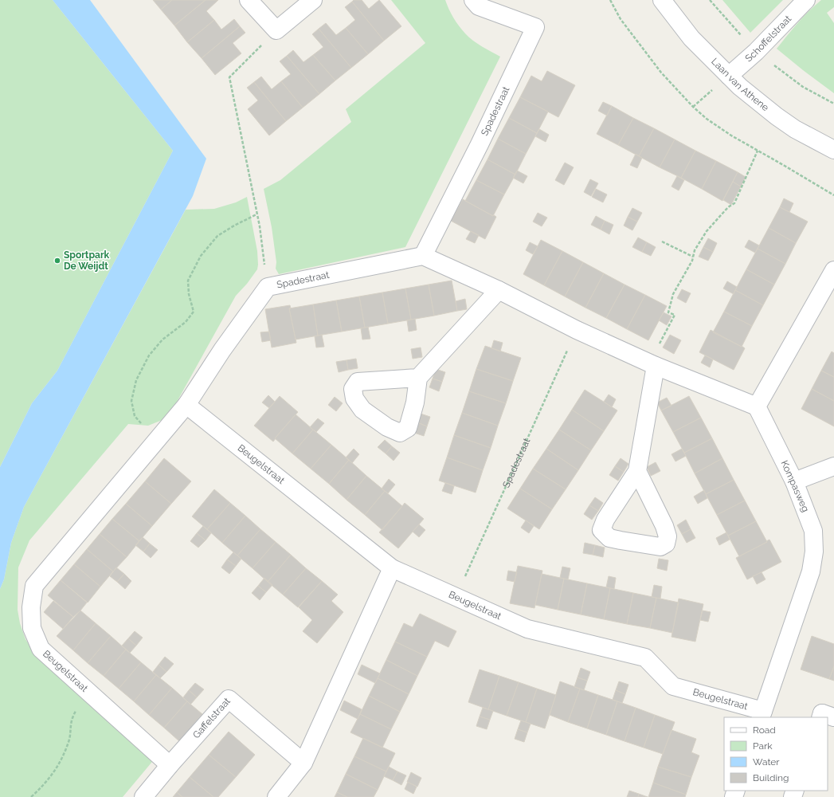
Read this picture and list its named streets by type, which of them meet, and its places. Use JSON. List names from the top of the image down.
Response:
{
  "streets": {
    "street": [
      "Schoffelstraat",
      "Laan van Athene",
      "Spadestraat",
      "Beugelstraat",
      "Kompasweg",
      "Gaffelstraat"
    ]
  },
  "crossings": [
    ["Schoffelstraat", "Laan van Athene"],
    ["Spadestraat", "Beugelstraat"],
    ["Beugelstraat", "Kompasweg"],
    ["Beugelstraat", "Gaffelstraat"]
  ],
  "places": ["Sportpark De Weijdt"],
  "legend": [
    "Road",
    "Park",
    "Water",
    "Building"
  ]
}
